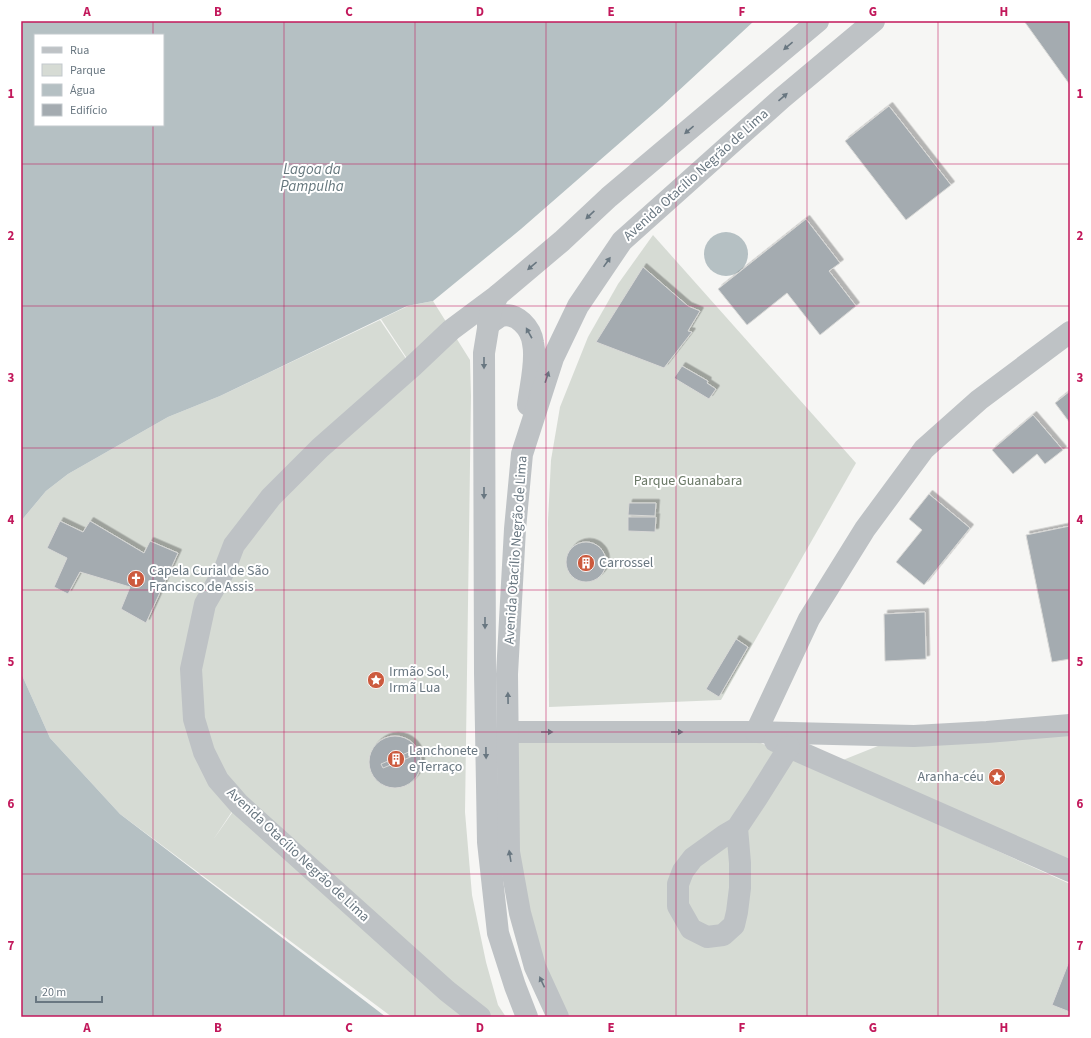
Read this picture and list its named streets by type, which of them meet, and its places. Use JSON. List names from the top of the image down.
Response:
{
  "streets": {
    "street": ["Avenida Otacílio Negrão de Lima"]
  },
  "water": ["Lagoa da Pampulha"],
  "parks": ["Parque Guanabara"],
  "places": {
    "building": ["Carrossel", "Lanchonete e Terraço"],
    "church": ["Capela Curial de São Francisco de Assis"],
    "place": ["Irmão Sol, Irmã Lua", "Aranha-céu"]
  },
  "legend": [
    "Rua",
    "Parque",
    "Água",
    "Edifício"
  ],
  "scale_bar": "20 m",
  "grid": {
    "columns": [
      "A",
      "B",
      "C",
      "D",
      "E",
      "F",
      "G",
      "H"
    ],
    "rows": [
      "1",
      "2",
      "3",
      "4",
      "5",
      "6",
      "7"
    ]
  }
}
